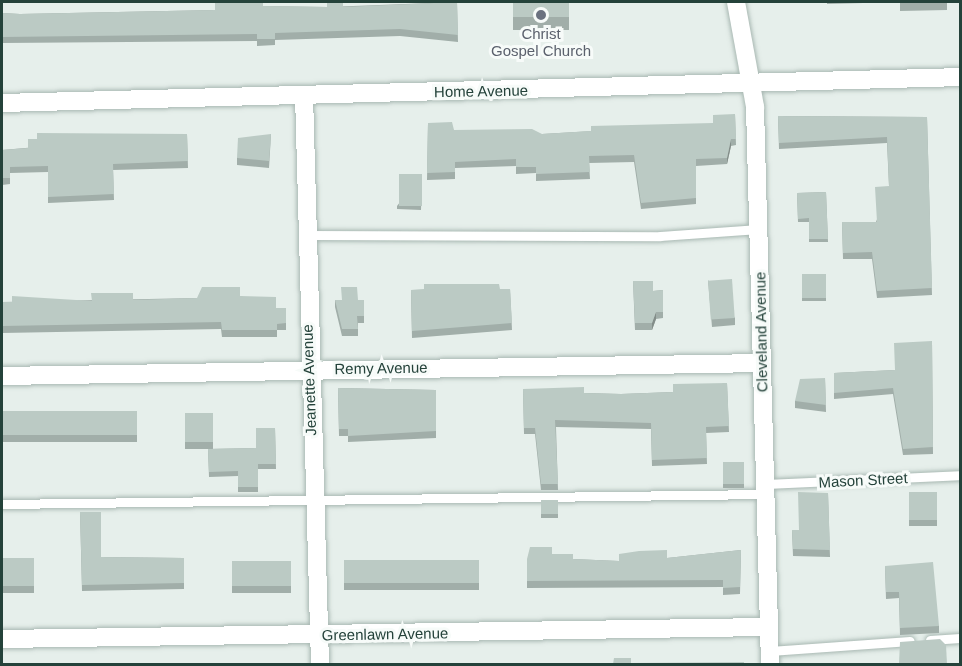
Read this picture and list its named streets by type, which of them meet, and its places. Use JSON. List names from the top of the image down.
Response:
{
  "streets": {
    "street": [
      "Home Avenue",
      "Cleveland Avenue",
      "Remy Avenue",
      "Jeanette Avenue",
      "Greenlawn Avenue"
    ],
    "lane": ["Mason Street"]
  },
  "crossings": [
    ["Home Avenue", "Cleveland Avenue"],
    ["Home Avenue", "Jeanette Avenue"],
    ["Cleveland Avenue", "Remy Avenue"],
    ["Cleveland Avenue", "Mason Street"],
    ["Cleveland Avenue", "Greenlawn Avenue"],
    ["Remy Avenue", "Jeanette Avenue"],
    ["Jeanette Avenue", "Mason Street"],
    ["Jeanette Avenue", "Greenlawn Avenue"]
  ],
  "places": ["Christ Gospel Church"]
}
